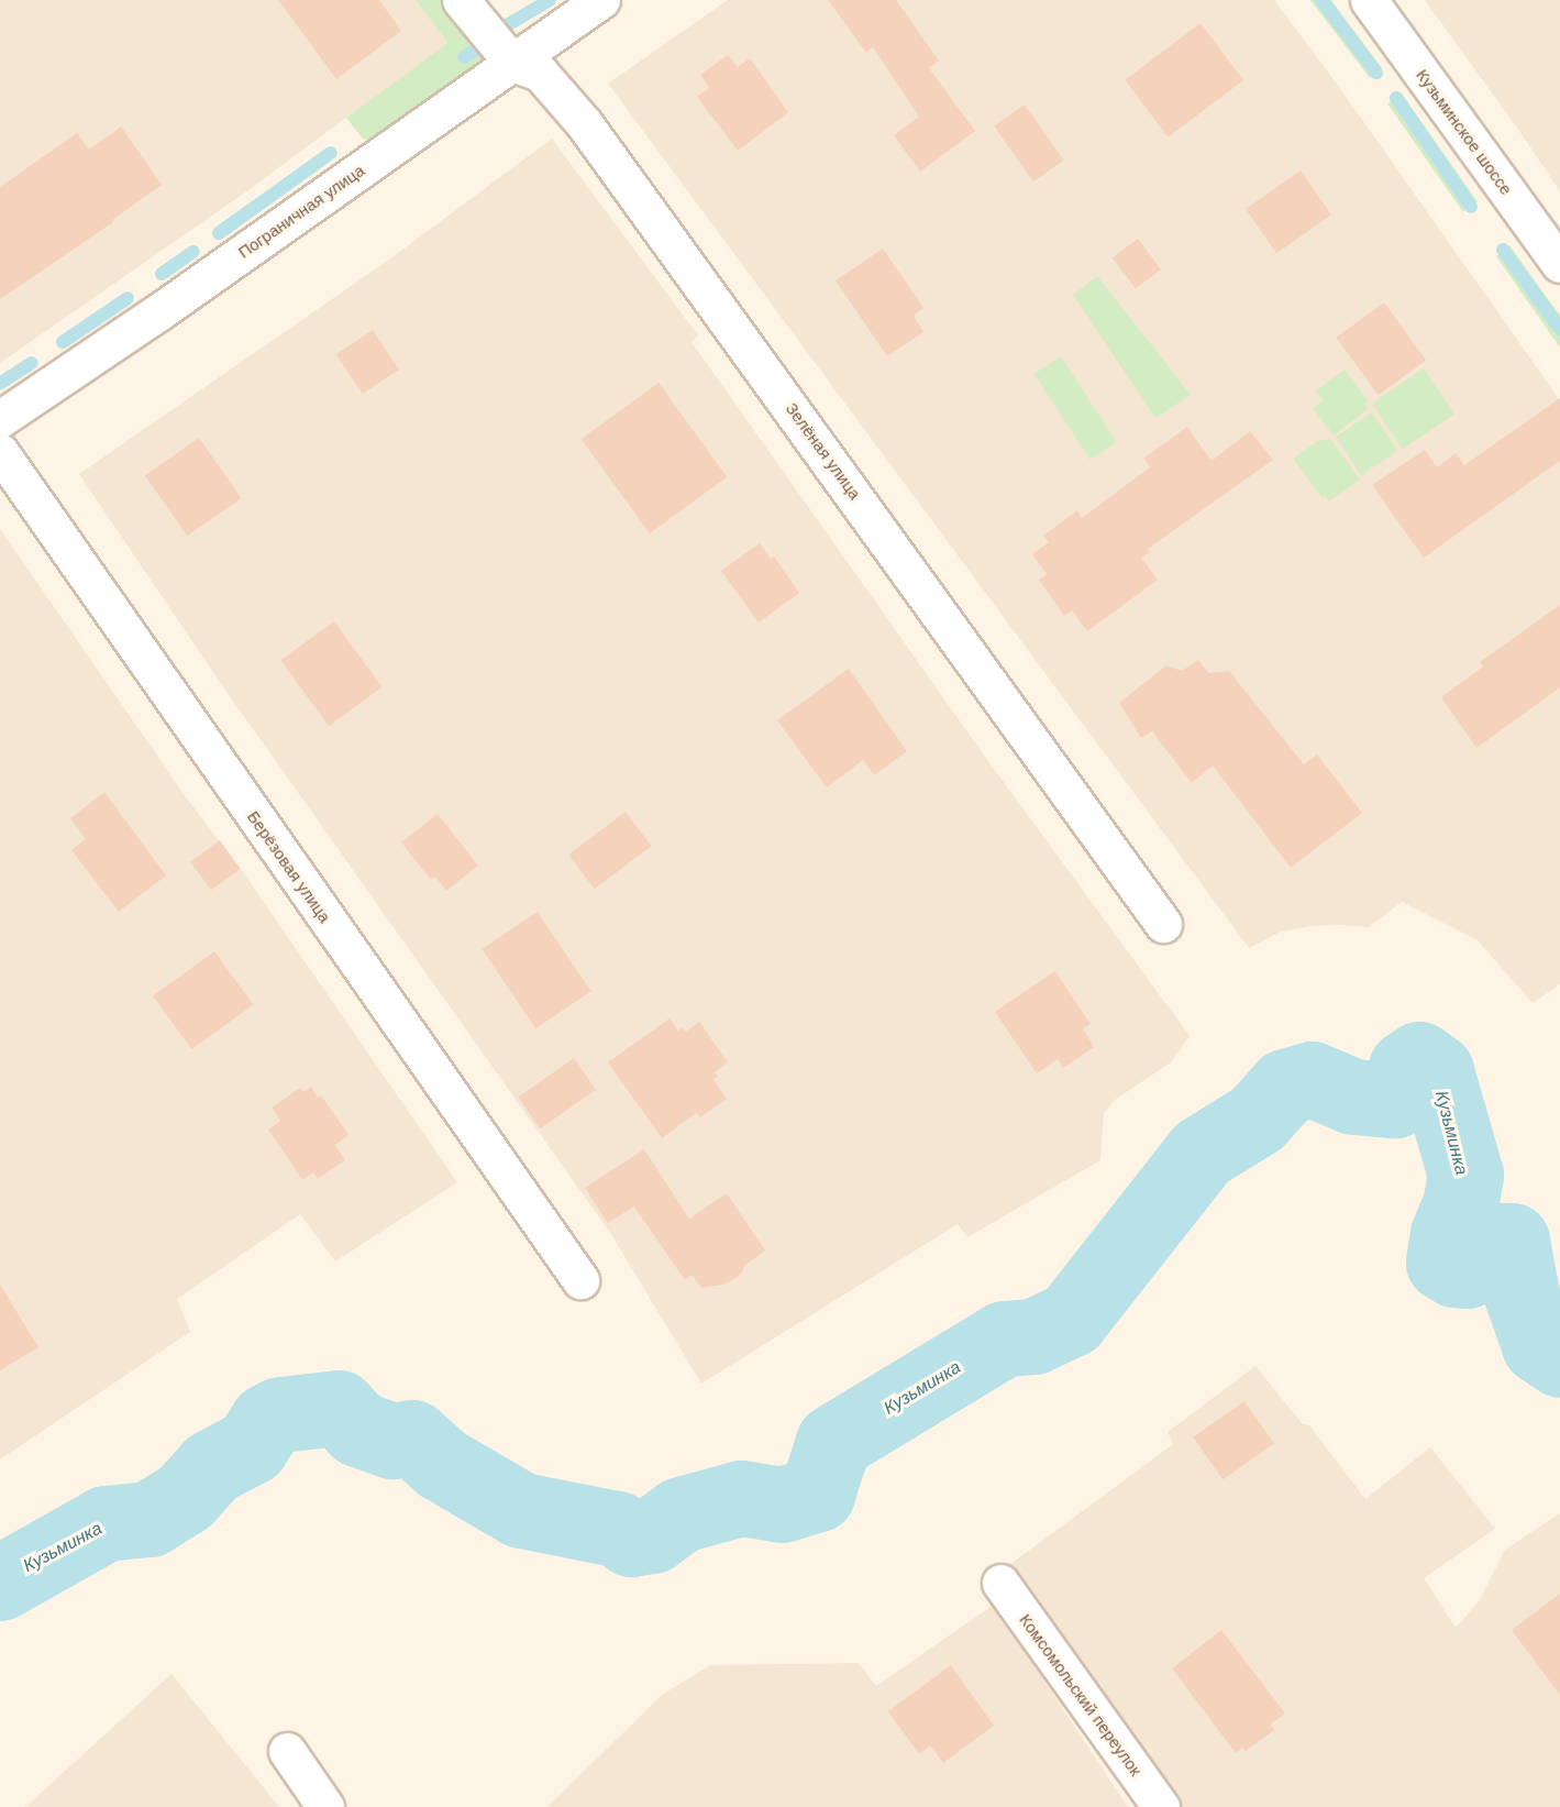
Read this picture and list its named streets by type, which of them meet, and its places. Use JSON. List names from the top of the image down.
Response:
{
  "streets": {
    "street": [
      "Кузьминское шоссе",
      "Пограничная улица",
      "Зелёная улица",
      "Берёзовая улица",
      "Комсомольский переулок"
    ]
  },
  "crossings": [
    ["Пограничная улица", "Зелёная улица"]
  ],
  "water": ["Кузьминка"]
}
